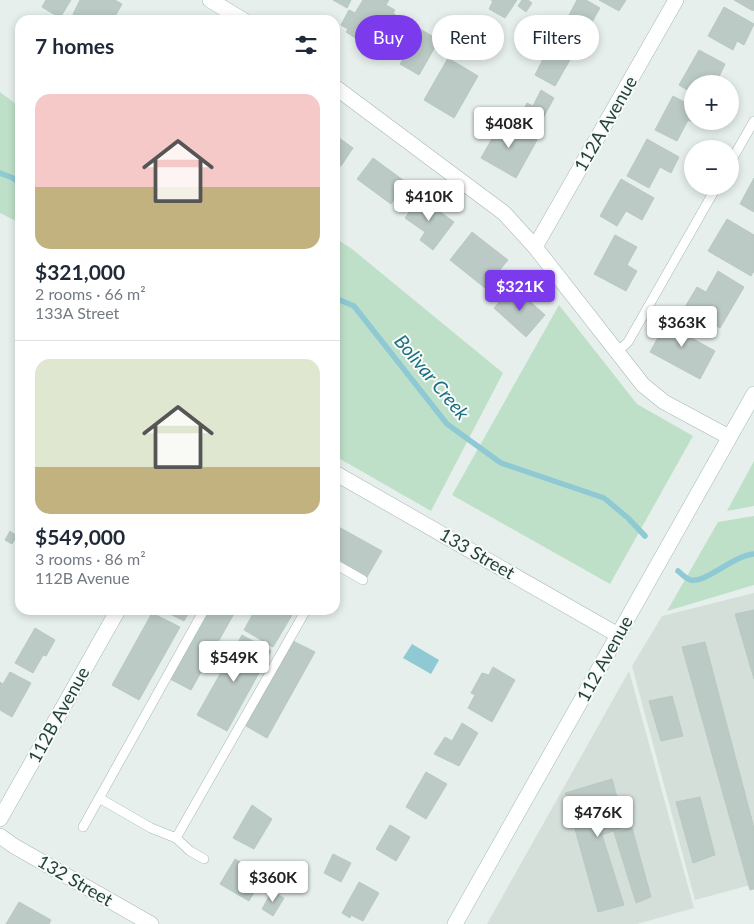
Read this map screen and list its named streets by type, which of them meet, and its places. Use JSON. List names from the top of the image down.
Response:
{
  "streets": {
    "street": [
      "112A Avenue",
      "133 Street",
      "112 Avenue",
      "112B Avenue",
      "132 Street"
    ]
  },
  "crossings": [
    ["133 Street", "112 Avenue"]
  ],
  "water": ["Bolivar Creek"],
  "page": {
    "chip": ["Buy", "Rent", "Filters"],
    "heading": "7 homes",
    "map_buttons": ["+", "−"],
    "list": [
      {
        "name": "$321,000",
        "note": "2 rooms · 66 m² · 133A Street"
      },
      {
        "name": "$549,000",
        "note": "3 rooms · 86 m² · 112B Avenue"
      }
    ],
    "price": [
      "$408K",
      "$410K",
      "$321K",
      "$363K",
      "$549K",
      "$476K",
      "$360K"
    ]
  }
}
